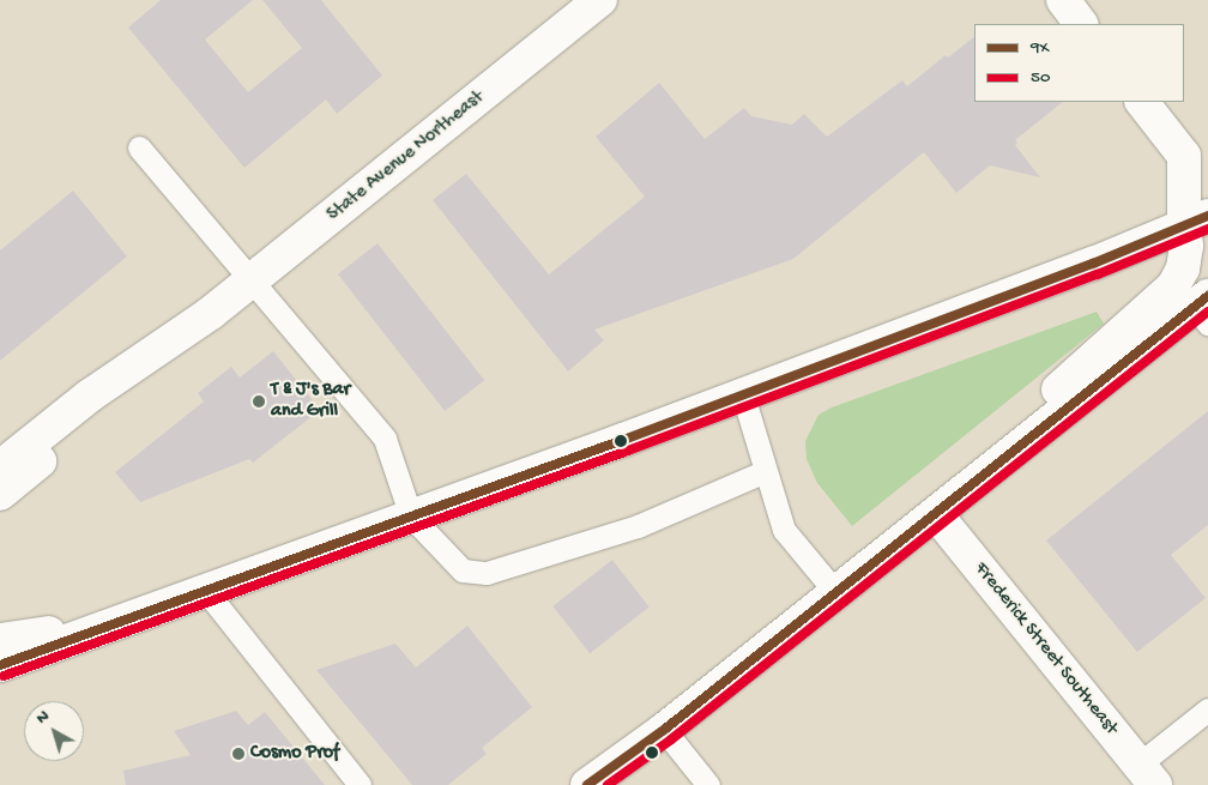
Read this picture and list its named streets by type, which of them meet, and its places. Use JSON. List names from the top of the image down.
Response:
{
  "streets": {
    "main road": ["State Avenue Northeast", "Frederick Street Southeast"]
  },
  "places": ["T & J's Bar and Grill", "Cosmo Prof"],
  "lines": ["transit line 9X", "transit line 50"],
  "legend": ["9X", "50"],
  "north": "top left"
}
